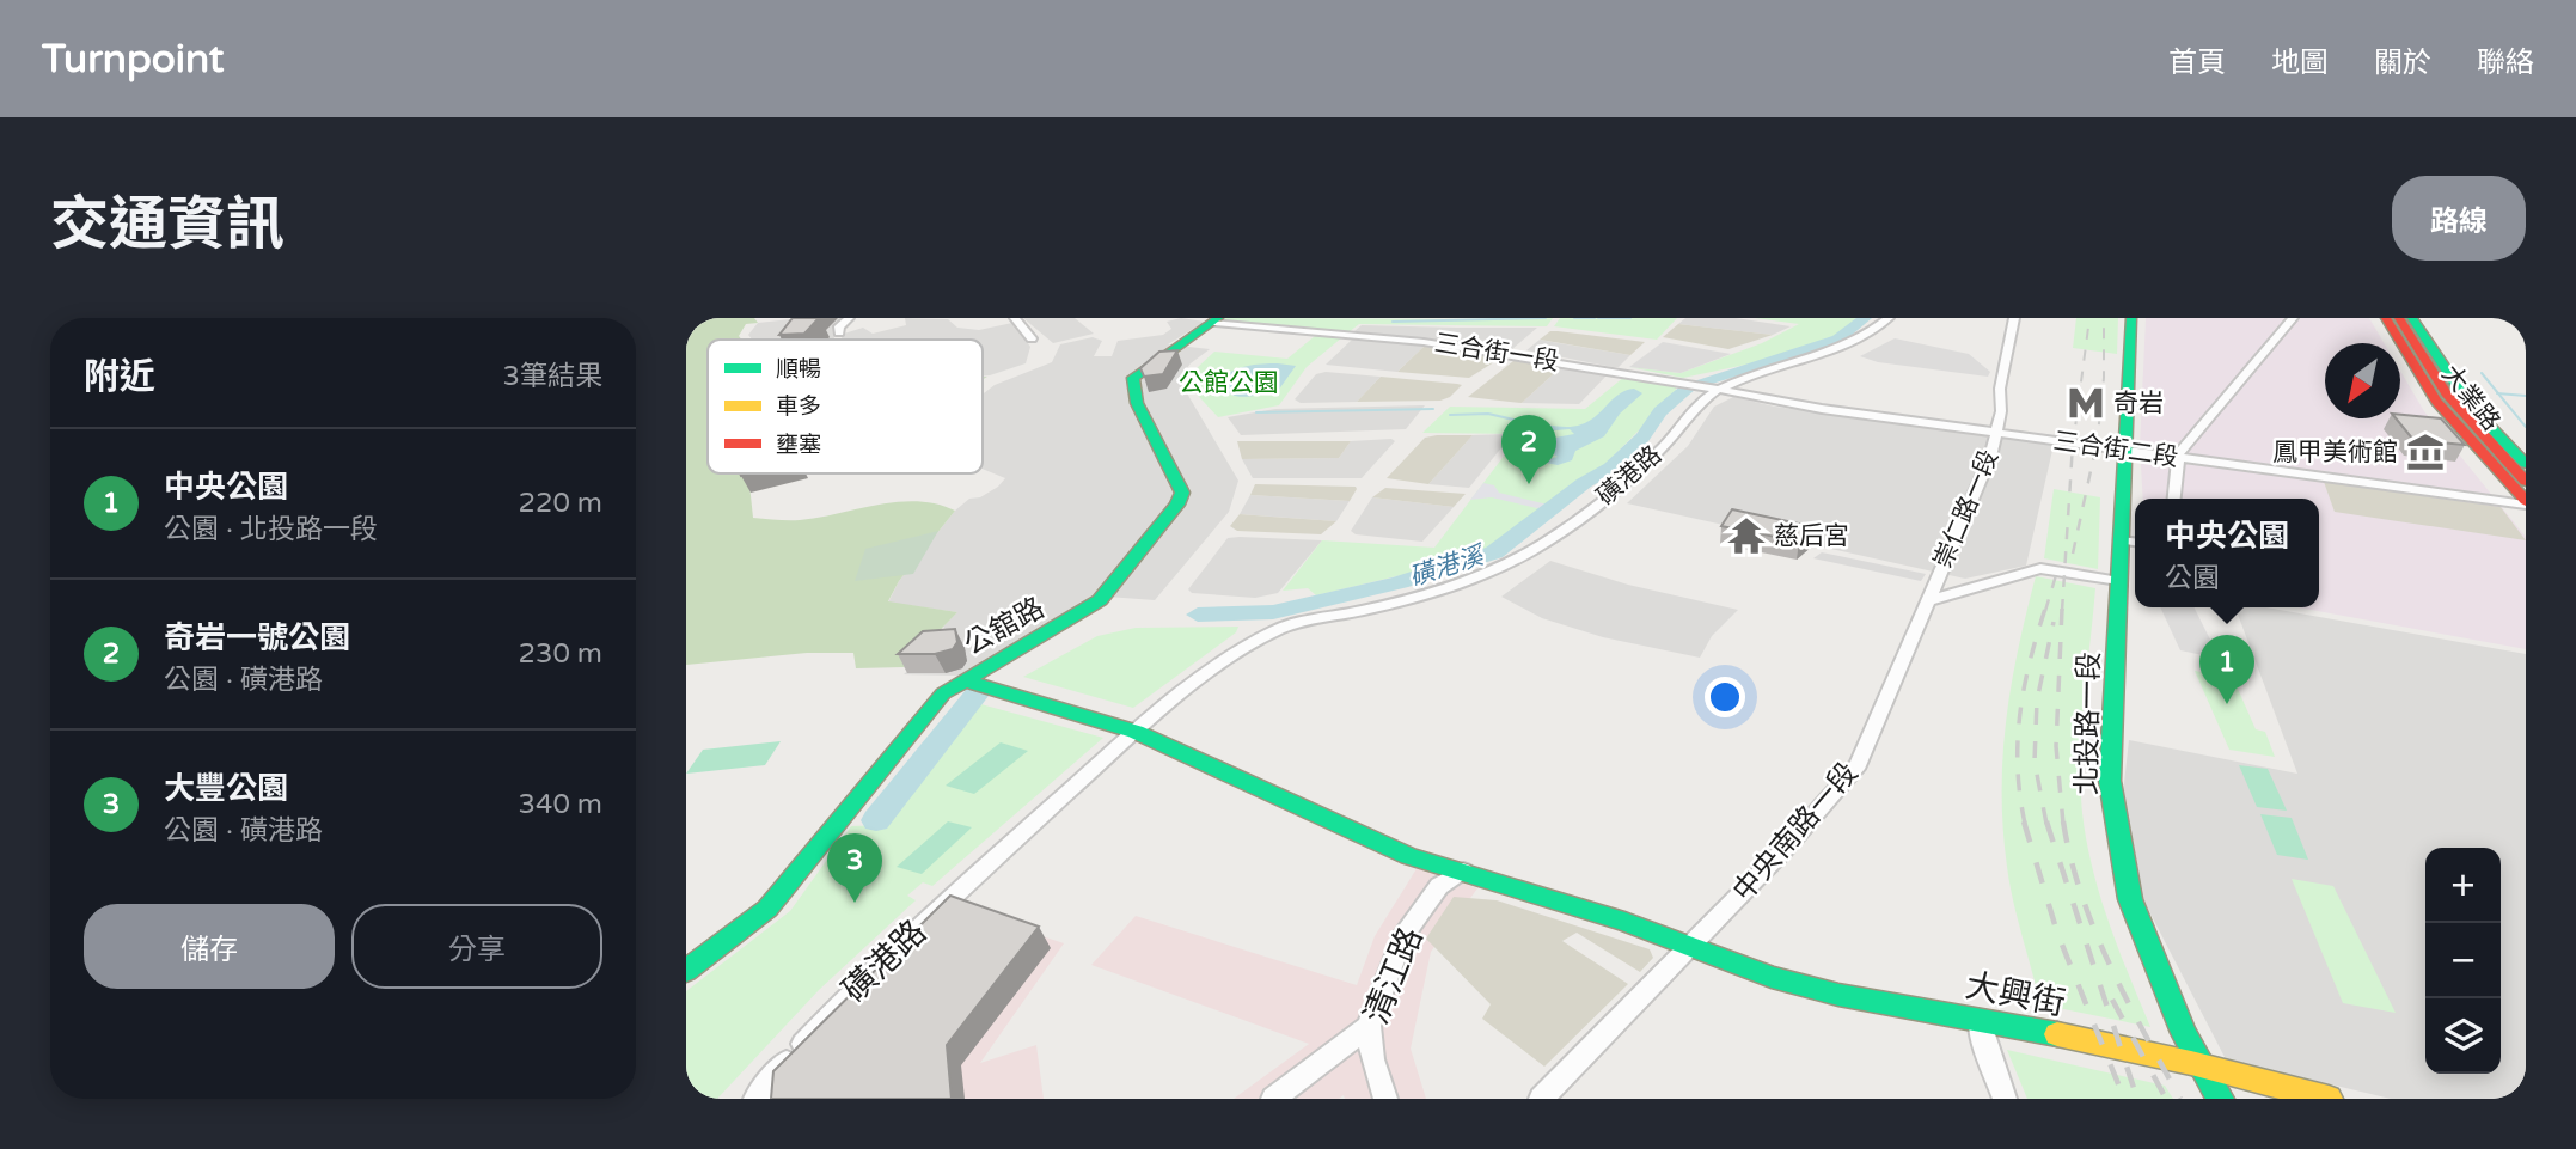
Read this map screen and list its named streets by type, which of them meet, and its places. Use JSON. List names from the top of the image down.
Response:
{
  "streets": {
    "main road": [
      "大業路",
      "公舘路",
      "北投路一段",
      "大興街"
    ],
    "street": [
      "三合街一段",
      "三合街二段",
      "磺港路",
      "崇仁路一段",
      "中央南路一段",
      "清江路"
    ]
  },
  "crossings": [
    ["三合街一段", "三合街二段"],
    ["三合街一段", "公舘路"],
    ["大業路", "三合街二段"],
    ["三合街二段", "磺港路"],
    ["三合街二段", "崇仁路一段"],
    ["三合街二段", "北投路一段"],
    ["磺港路", "大興街"],
    ["崇仁路一段", "中央南路一段"],
    ["北投路一段", "大興街"],
    ["中央南路一段", "大興街"],
    ["清江路", "大興街"]
  ],
  "water": ["磺港溪"],
  "parks": ["公館公園"],
  "places": {
    "metro station": ["奇岩"],
    "museum": ["鳳甲美術館"],
    "temple": ["慈后宮"]
  },
  "legend": ["順暢", "車多", "壅塞"],
  "north": "bottom left",
  "page": {
    "header": "Turnpoint",
    "nav": [
      "首頁",
      "地圖",
      "關於",
      "聯絡"
    ],
    "title": "交通資訊",
    "buttons": [
      "路線",
      ["儲存", "分享"]
    ],
    "heading": ["附近", "3筆結果"],
    "pins": ["2", "1", "3"],
    "list": [
      {
        "mark": "1",
        "name": "中央公園",
        "note": "公園 · 北投路一段",
        "value": "220 m"
      },
      {
        "mark": "2",
        "name": "奇岩一號公園",
        "note": "公園 · 磺港路",
        "value": "230 m"
      },
      {
        "mark": "3",
        "name": "大豐公園",
        "note": "公園 · 磺港路",
        "value": "340 m"
      }
    ],
    "popup": ["中央公園", "公園"],
    "map_buttons": ["+", "−"]
  }
}
